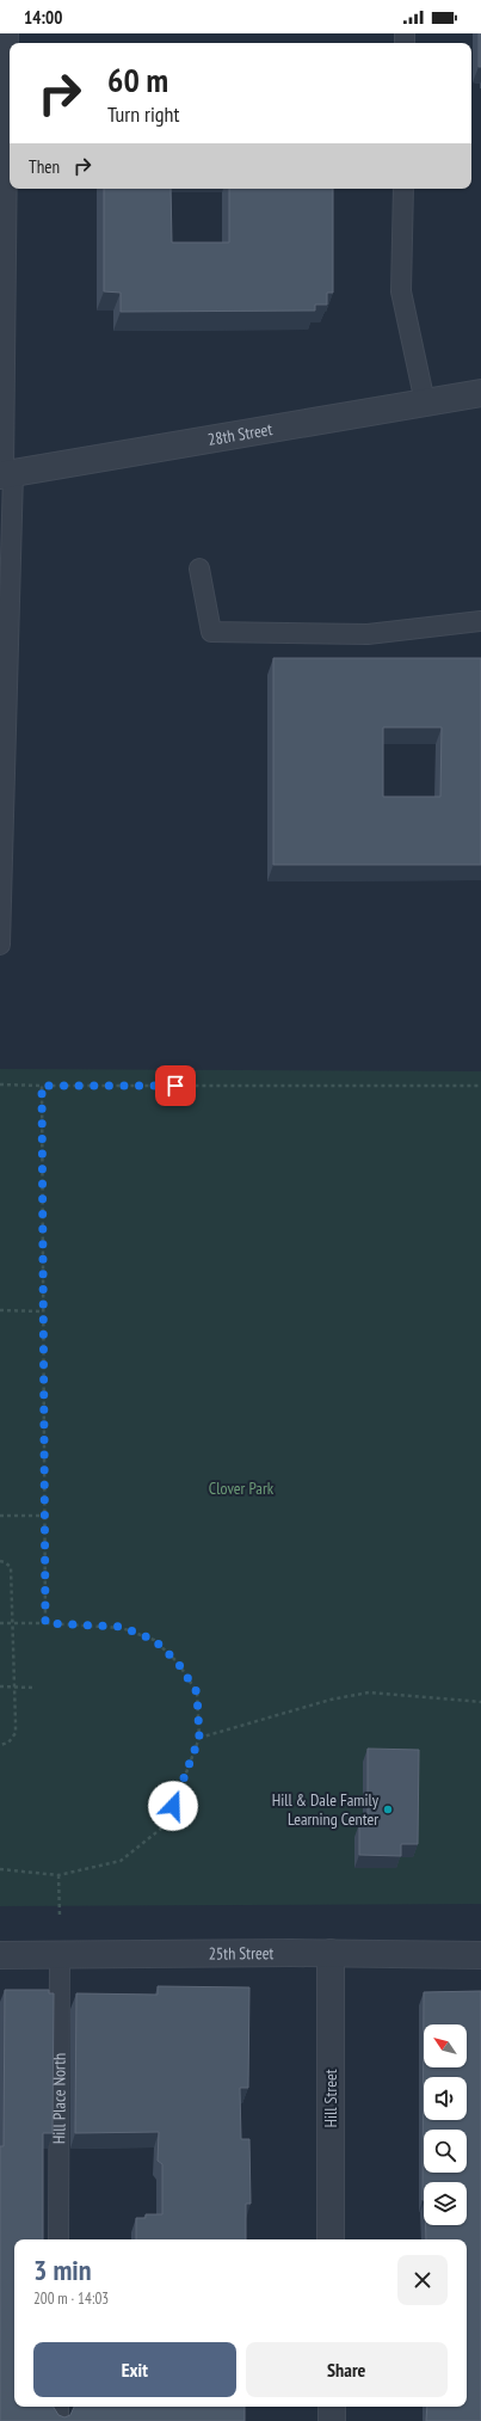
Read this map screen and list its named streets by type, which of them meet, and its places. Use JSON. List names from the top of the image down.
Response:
{
  "streets": {
    "street": ["28th Street", "25th Street", "Hill Street"],
    "lane": ["Hill Place North"]
  },
  "crossings": [
    ["25th Street", "Hill Place North"],
    ["25th Street", "Hill Street"]
  ],
  "parks": ["Clover Park"],
  "places": ["Hill & Dale Family Learning Center"],
  "north": "top left",
  "page": {
    "status": "14:00",
    "turn": ["60 m", "Turn right"],
    "then": "Then",
    "heading": ["3 min", "200 m · 14:03"],
    "buttons": ["Exit", "Share"]
  }
}
